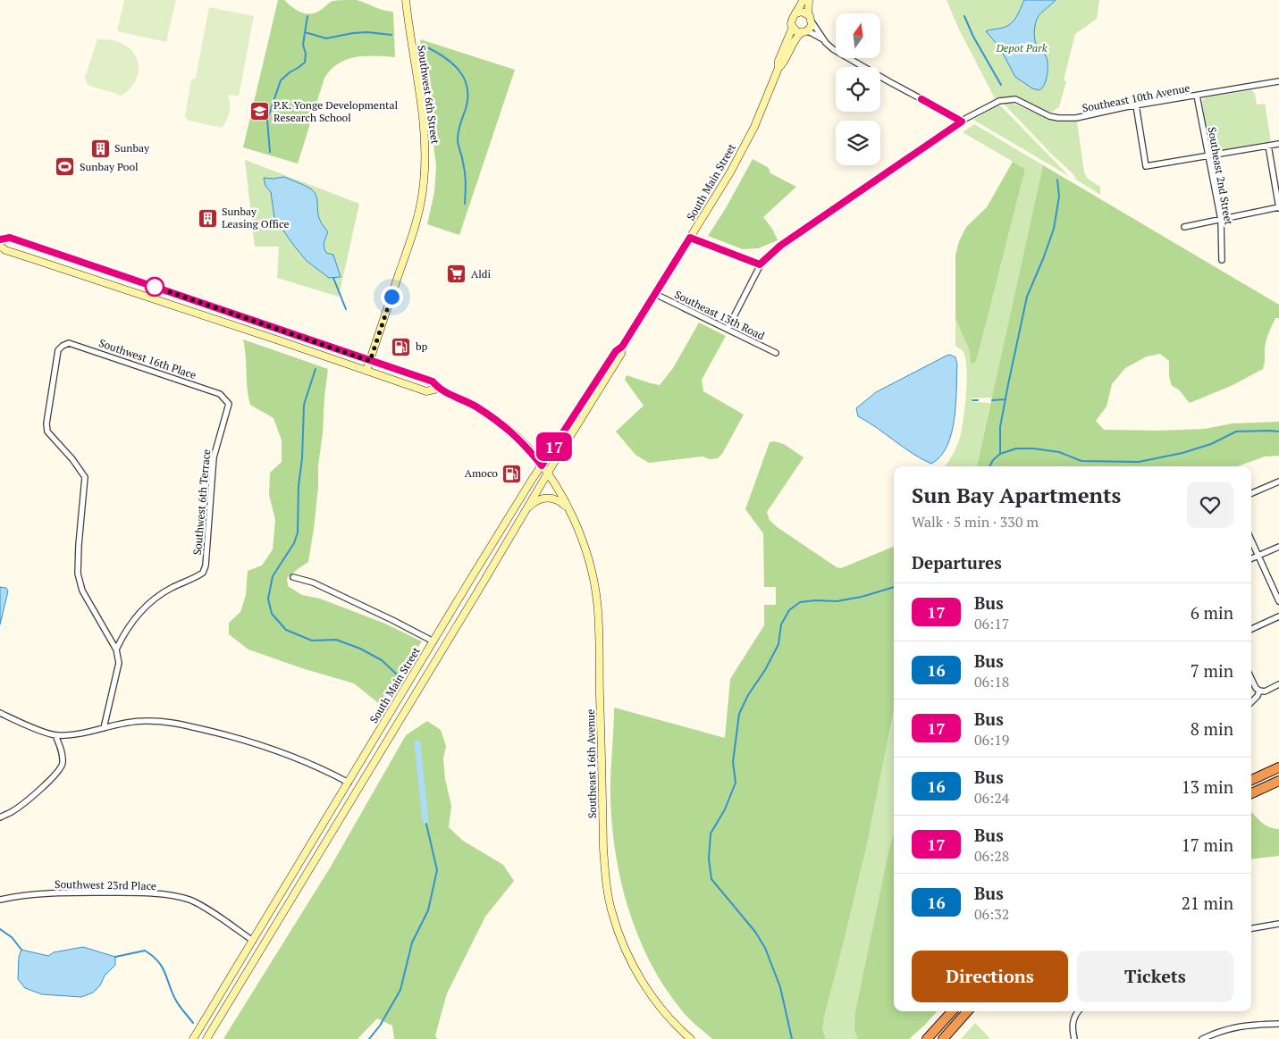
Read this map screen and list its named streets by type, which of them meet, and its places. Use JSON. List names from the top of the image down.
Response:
{
  "streets": {
    "main road": ["Southwest 6th Street", "South Main Street", "Southeast 16th Avenue"],
    "street": [
      "Southeast 10th Avenue",
      "Southeast 2nd Street",
      "Southeast 13th Road",
      "Southwest 16th Place",
      "Southwest 6th Terrace",
      "Southwest 23rd Place"
    ]
  },
  "crossings": [
    ["Southwest 6th Street", "Southeast 16th Avenue"],
    ["Southeast 10th Avenue", "Southeast 2nd Street"],
    ["South Main Street", "Southeast 13th Road"],
    ["South Main Street", "Southeast 16th Avenue"],
    ["South Main Street", "Southwest 23rd Place"],
    ["Southwest 16th Place", "Southwest 6th Terrace"]
  ],
  "parks": ["Depot Park"],
  "places": {
    "school or university": ["P.K. Yonge Developmental Research School"],
    "building": ["Sunbay", "Sunbay Leasing Office"],
    "sports": ["Sunbay Pool"],
    "supermarket": ["Aldi"],
    "fuel station": ["bp", "Amoco"]
  },
  "lines": ["bus line 17"],
  "north": "top",
  "page": {
    "on_map": "17",
    "heading": [
      ["Sun Bay Apartments", "Walk · 5 min · 330 m"],
      "Departures"
    ],
    "list": [
      {
        "mark": "17",
        "name": "Bus",
        "note": "06:17",
        "value": "6 min"
      },
      {
        "mark": "16",
        "name": "Bus",
        "note": "06:18",
        "value": "7 min"
      },
      {
        "mark": "17",
        "name": "Bus",
        "note": "06:19",
        "value": "8 min"
      },
      {
        "mark": "16",
        "name": "Bus",
        "note": "06:24",
        "value": "13 min"
      },
      {
        "mark": "17",
        "name": "Bus",
        "note": "06:28",
        "value": "17 min"
      },
      {
        "mark": "16",
        "name": "Bus",
        "note": "06:32",
        "value": "21 min"
      }
    ],
    "buttons": ["Directions", "Tickets"]
  }
}
